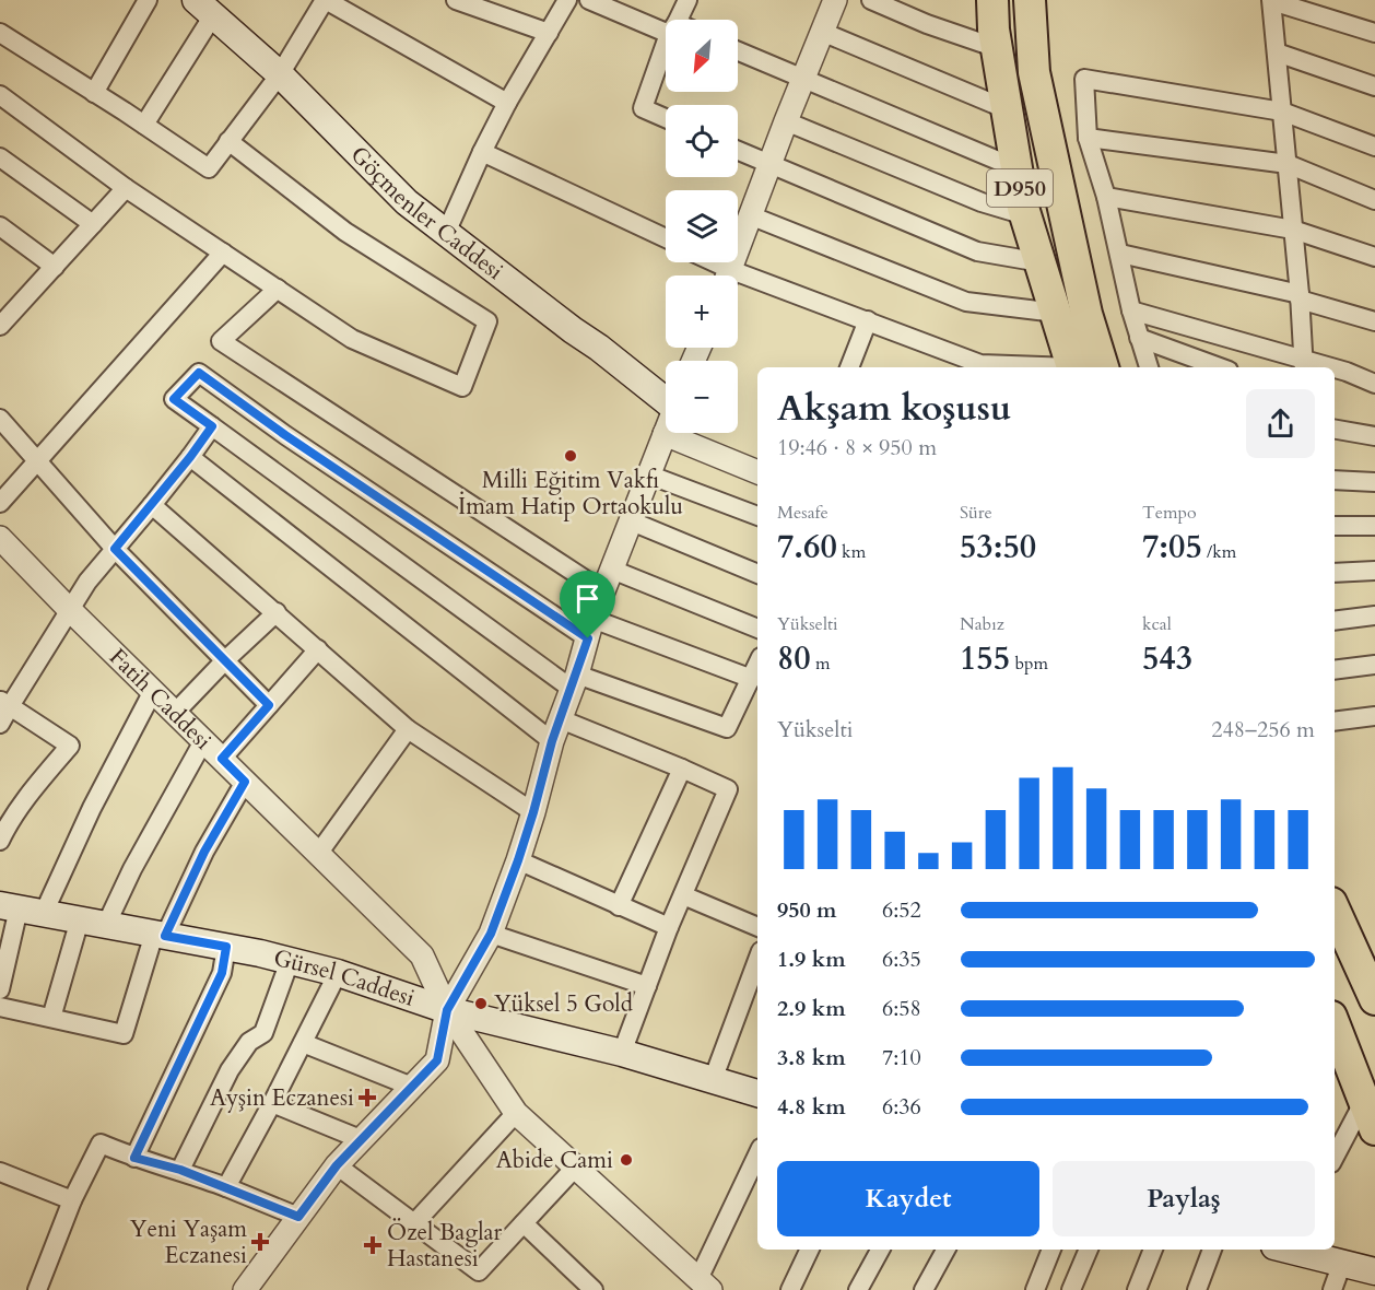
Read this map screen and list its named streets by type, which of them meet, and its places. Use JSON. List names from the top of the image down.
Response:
{
  "streets": {
    "highway": ["D950"],
    "main road": ["Göçmenler Caddesi", "Gürsel Caddesi"],
    "street": ["Fatih Caddesi"]
  },
  "crossings": [
    ["Fatih Caddesi", "Gürsel Caddesi"]
  ],
  "places": {
    "other": ["Milli Eğitim Vakfı İmam Hatip Ortaokulu", "Yüksel 5 Gold", "Abide Cami"],
    "health": ["Ayşin Eczanesi", "Yeni Yaşam Eczanesi", "Özel Baglar Hastanesi"]
  },
  "north": "bottom left",
  "page": {
    "map_buttons": ["+", "−"],
    "heading": ["Akşam koşusu", "19:46 · 8 × 950 m"],
    "stats": [
      ["Mesafe", "7.60 km"],
      ["Süre", "53:50"],
      ["Tempo", "7:05 /km"],
      ["Yükselti", "80 m"],
      ["Nabız", "155 bpm"],
      ["kcal", "543"]
    ],
    "chart": ["Yükselti", "248–256 m"],
    "list": [
      {
        "name": "950 m",
        "note": "6:52"
      },
      {
        "name": "1.9 km",
        "note": "6:35"
      },
      {
        "name": "2.9 km",
        "note": "6:58"
      },
      {
        "name": "3.8 km",
        "note": "7:10"
      },
      {
        "name": "4.8 km",
        "note": "6:36"
      }
    ],
    "buttons": ["Kaydet", "Paylaş"]
  }
}
